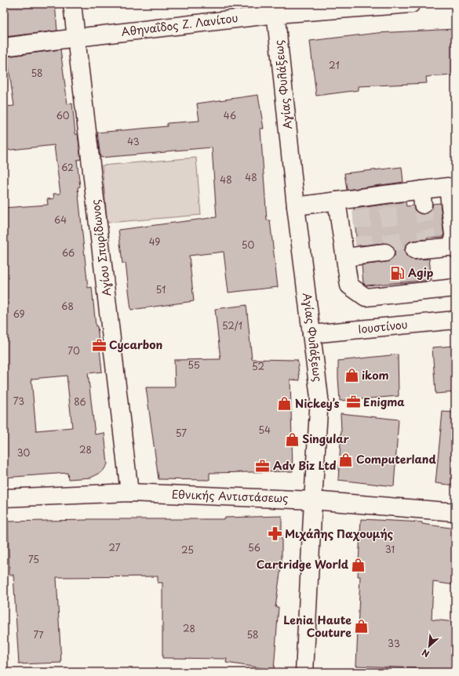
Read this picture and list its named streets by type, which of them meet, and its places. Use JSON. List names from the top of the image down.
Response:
{
  "streets": {
    "street": [
      "Αθηναΐδος Ζ. Λανίτου",
      "Αγίας Φυλάξεως",
      "Αγίου Σπυρίδωνος",
      "Ιουστίνου",
      "Εθνικής Αντιστάσεως"
    ]
  },
  "crossings": [
    ["Αθηναΐδος Ζ. Λανίτου", "Αγίας Φυλάξεως"],
    ["Αθηναΐδος Ζ. Λανίτου", "Αγίου Σπυρίδωνος"],
    ["Αγίας Φυλάξεως", "Ιουστίνου"],
    ["Αγίας Φυλάξεως", "Εθνικής Αντιστάσεως"],
    ["Αγίου Σπυρίδωνος", "Εθνικής Αντιστάσεως"]
  ],
  "places": {
    "fuel station": ["Agip"],
    "office": ["Cycarbon", "Enigma", "Adv Biz Ltd"],
    "shop": [
      "ikom",
      "Nickey’s",
      "Singular",
      "Computerland",
      "Cartridge World",
      "Lenia Haute Couture"
    ],
    "pharmacy": ["Μιχάλης Παχουμής"]
  },
  "house_numbers": [
    "21",
    "58",
    "60",
    "46",
    "43",
    "62",
    "48",
    "48",
    "64",
    "49",
    "50",
    "66",
    "51",
    "68",
    "69",
    "52/1",
    "70",
    "55",
    "52",
    "73",
    "86",
    "54",
    "57",
    "28",
    "30",
    "27",
    "56",
    "31",
    "25",
    "75",
    "28",
    "77",
    "58",
    "33"
  ],
  "north": "bottom left"
}
